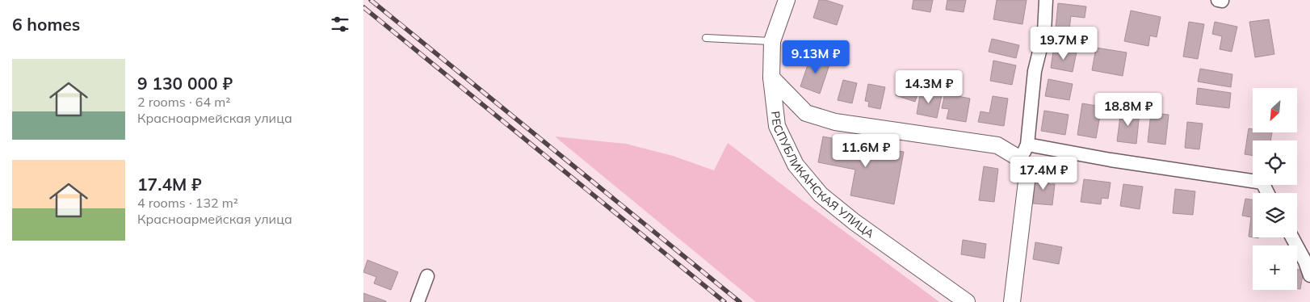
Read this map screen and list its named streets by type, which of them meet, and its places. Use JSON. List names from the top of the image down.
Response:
{
  "streets": {
    "street": ["РЕСПУБЛИКАНСКАЯ УЛИЦА"]
  },
  "north": "bottom left",
  "page": {
    "heading": "6 homes",
    "price": [
      "19.7M ₽",
      "9.13M ₽",
      "14.3M ₽",
      "18.8M ₽",
      "11.6M ₽",
      "17.4M ₽"
    ],
    "list": [
      {
        "name": "9 130 000 ₽",
        "note": "2 rooms · 64 m² · Красноармейская улица"
      },
      {
        "name": "17.4M ₽",
        "note": "4 rooms · 132 m² · Красноармейская улица"
      }
    ],
    "map_buttons": "+"
  }
}
